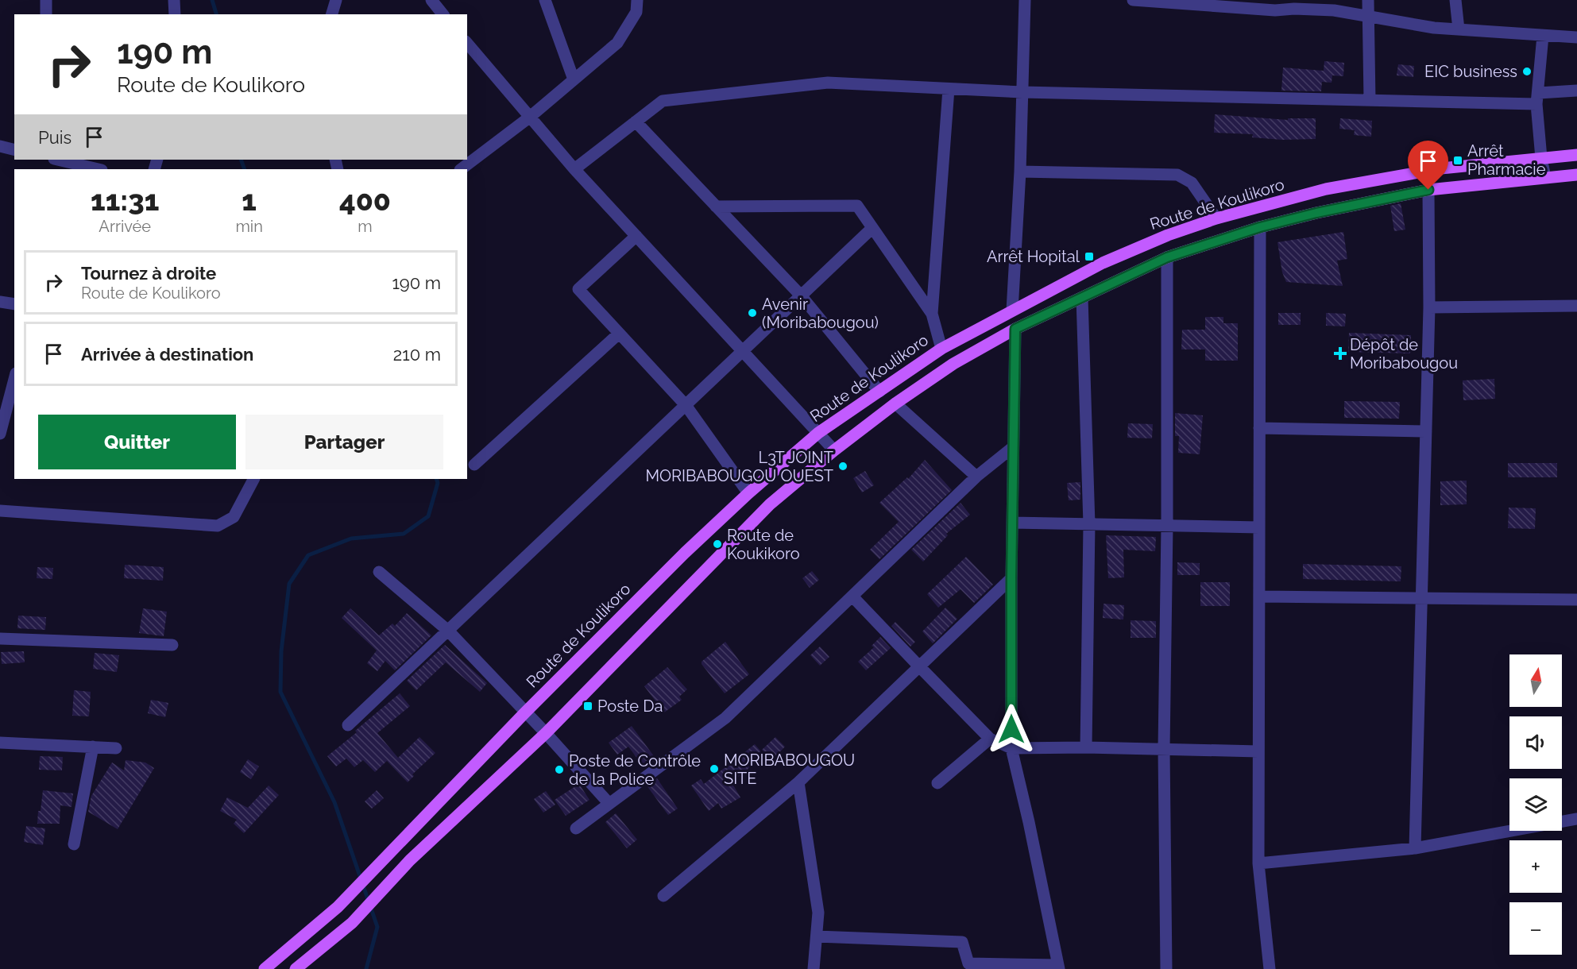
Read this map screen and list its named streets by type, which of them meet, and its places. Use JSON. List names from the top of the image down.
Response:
{
  "streets": {
    "main road": ["Route de Koulikoro"]
  },
  "places": {
    "other": [
      "EIC business",
      "Avenir (Moribabougou)",
      "L3T JOINT MORIBABOUGOU OUEST",
      "Route de Koukikoro",
      "MORIBABOUGOU SITE",
      "Poste de Contrôle de la Police"
    ],
    "transit": ["Arrêt Pharmacie", "Arrêt Hopital", "Poste Da"],
    "health": ["Dépôt de Moribabougou"]
  },
  "north": "top",
  "page": {
    "turn": ["190 m", "Route de Koulikoro"],
    "then": "Puis",
    "eta": [
      "11:31",
      "Arrivée",
      "1",
      "min",
      "400",
      "m"
    ],
    "list": [
      {
        "name": "Tournez à droite",
        "note": "Route de Koulikoro",
        "value": "190 m"
      },
      {
        "name": "Arrivée à destination",
        "value": "210 m"
      }
    ],
    "buttons": ["Quitter", "Partager"],
    "map_buttons": ["+", "−"]
  }
}
